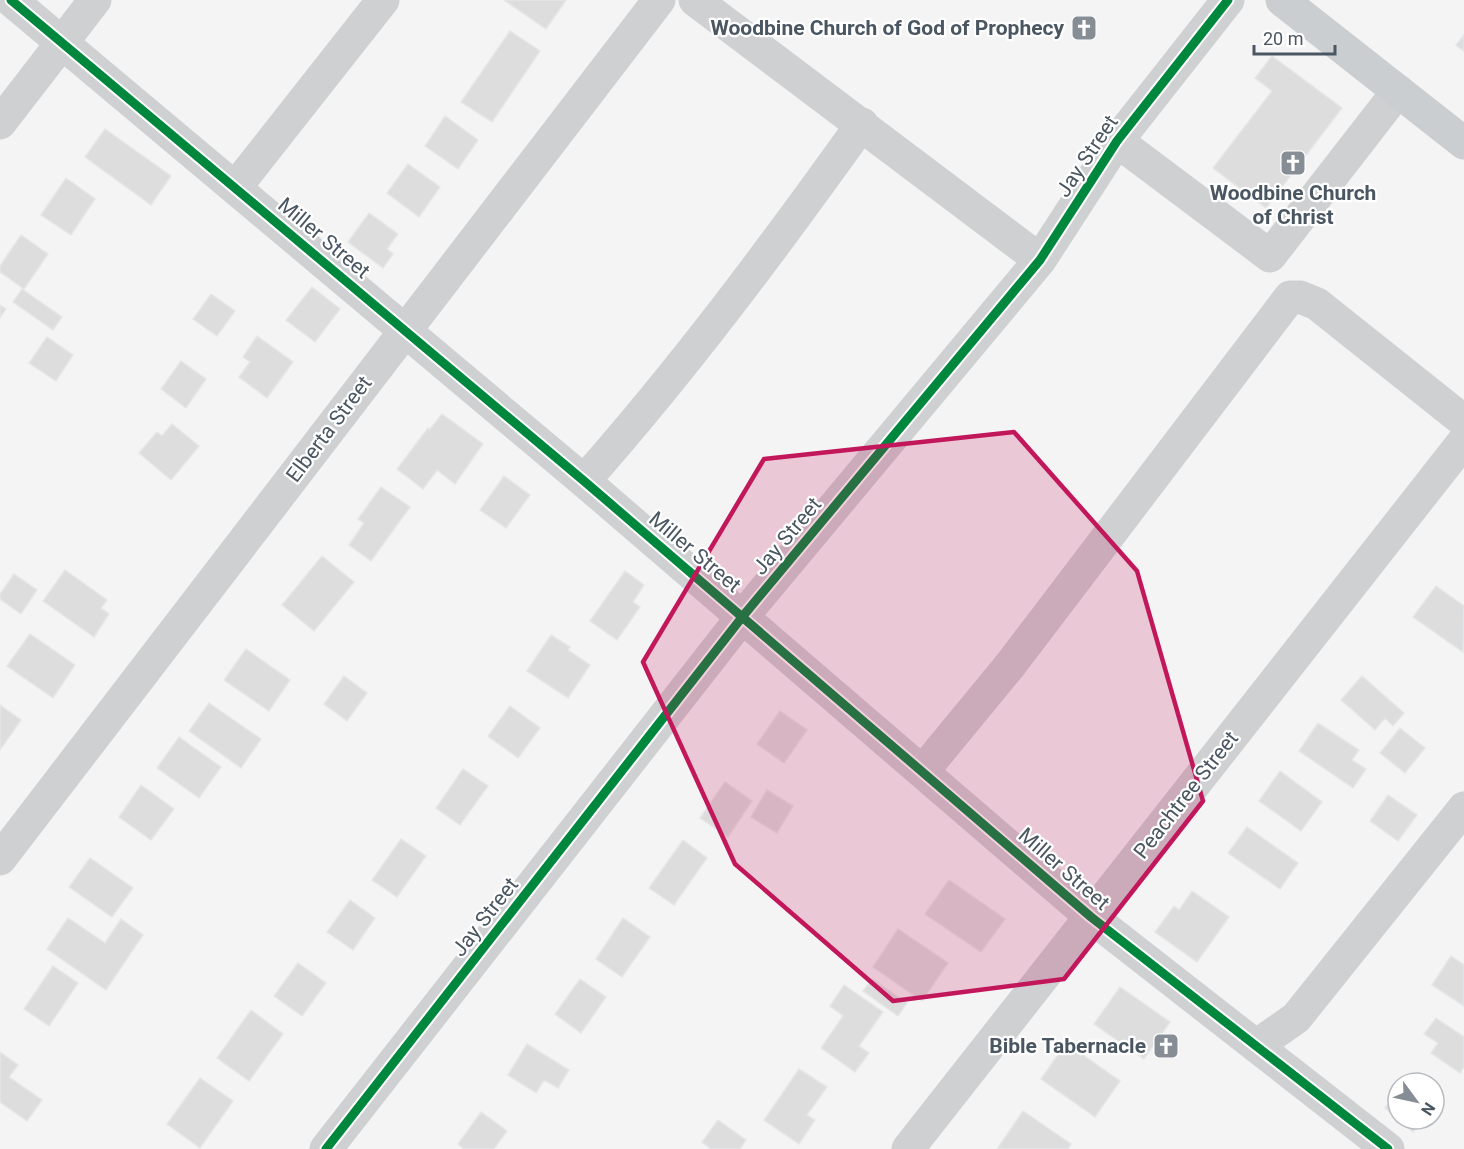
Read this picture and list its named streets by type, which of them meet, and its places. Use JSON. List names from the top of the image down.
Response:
{
  "streets": {
    "street": [
      "Jay Street",
      "Miller Street",
      "Elberta Street",
      "Peachtree Street"
    ]
  },
  "crossings": [
    ["Jay Street", "Miller Street"],
    ["Miller Street", "Elberta Street"],
    ["Miller Street", "Peachtree Street"]
  ],
  "places": {
    "church": ["Woodbine Church of God of Prophecy", "Woodbine Church of Christ", "Bible Tabernacle"]
  },
  "scale_bar": "20 m",
  "north": "bottom right"
}
